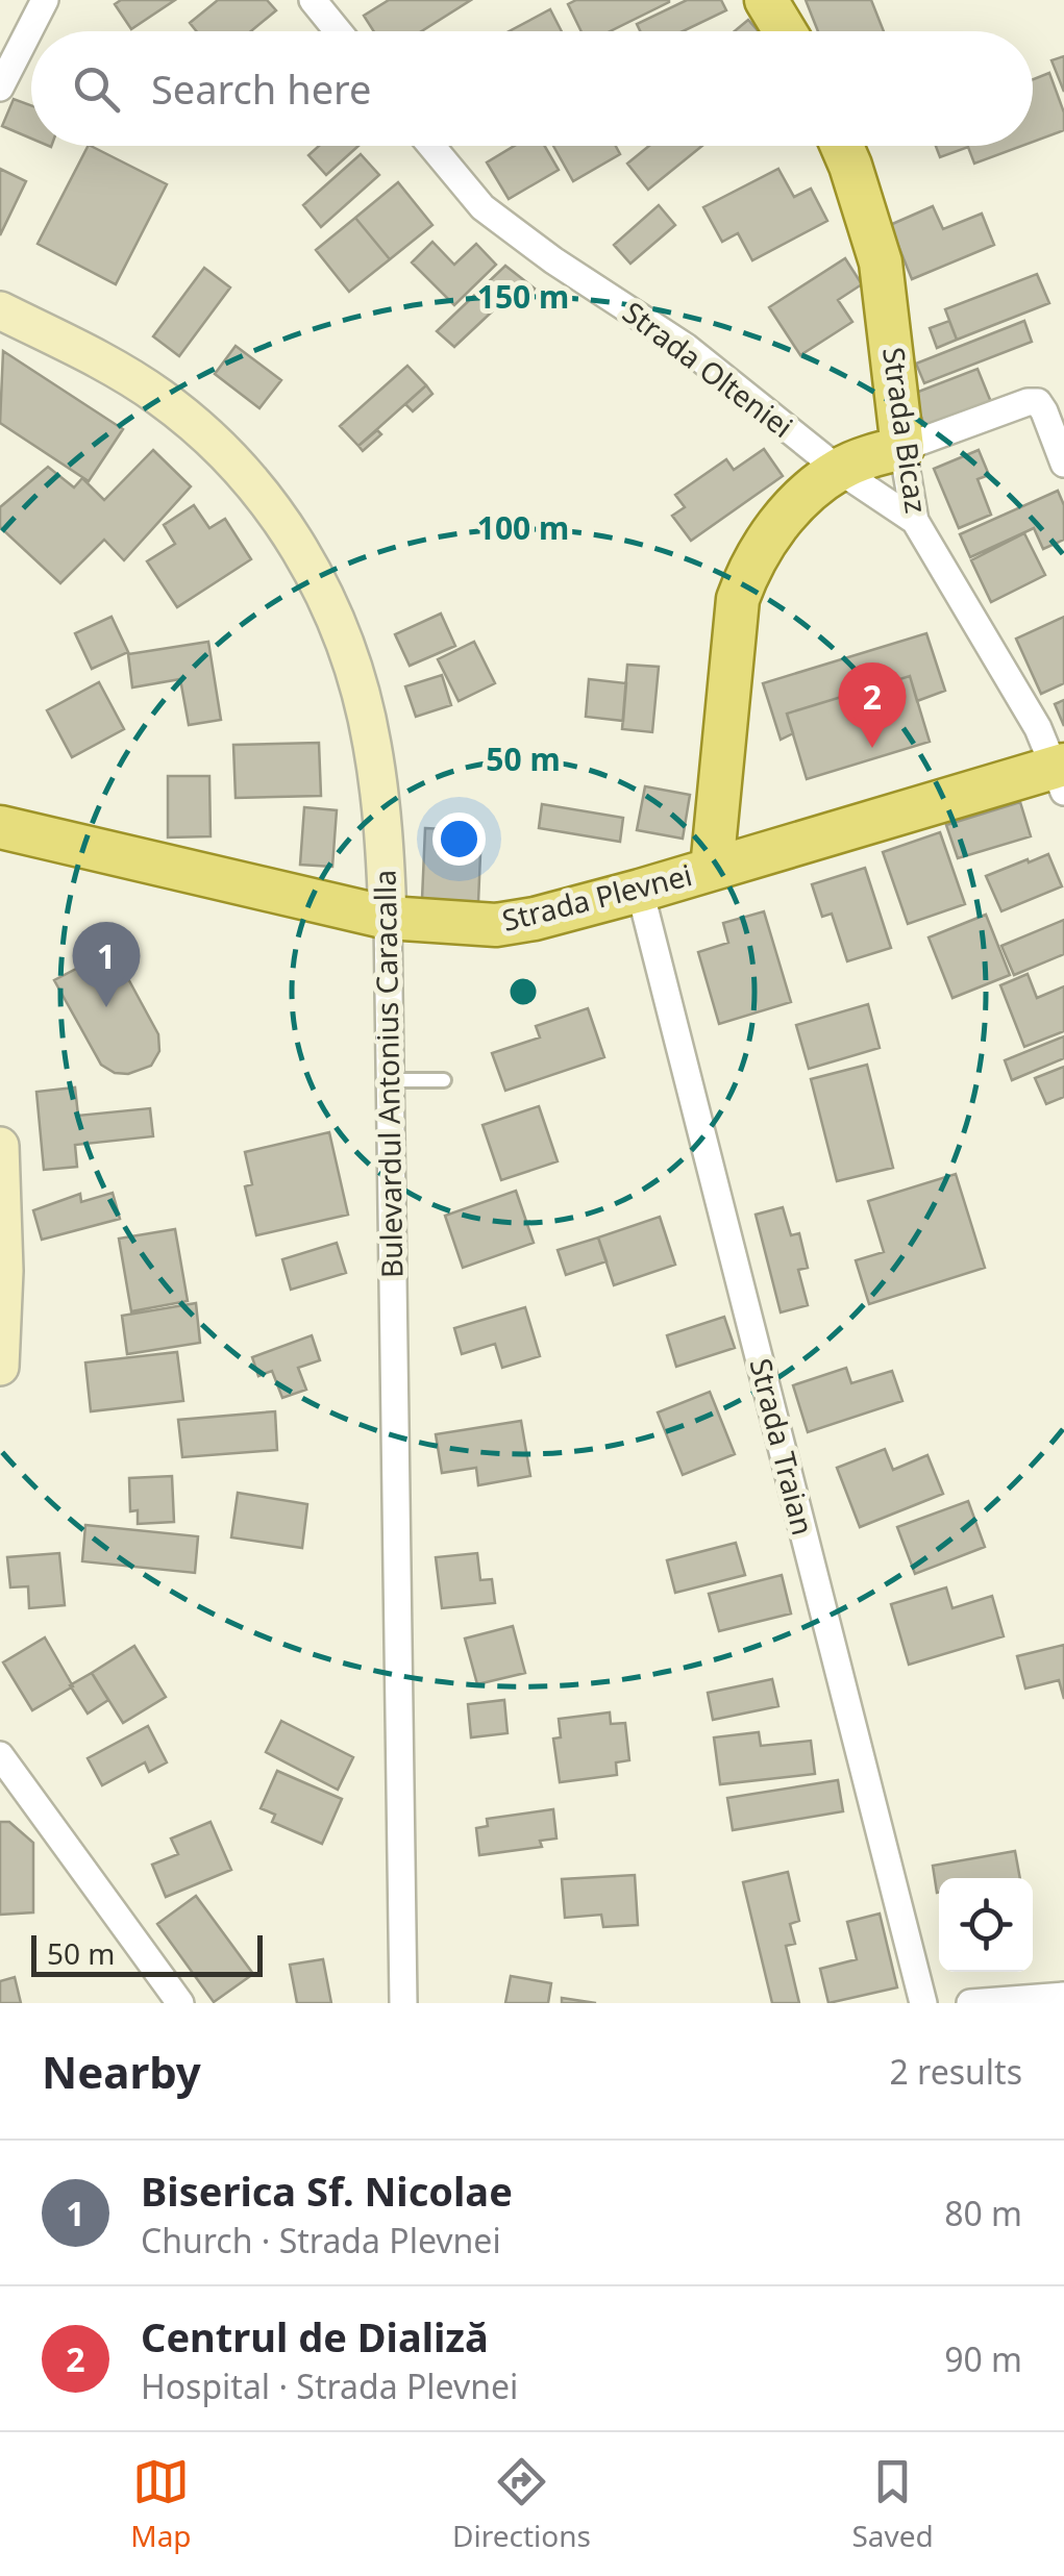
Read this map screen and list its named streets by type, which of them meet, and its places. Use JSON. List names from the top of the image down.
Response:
{
  "streets": {
    "main road": ["Strada Bicaz", "Strada Plevnei", "Bulevardul Antonius Caracalla"],
    "street": ["Strada Olteniei", "Strada Traian"]
  },
  "crossings": [
    ["Strada Olteniei", "Strada Bicaz"],
    ["Strada Bicaz", "Strada Plevnei"],
    ["Strada Plevnei", "Bulevardul Antonius Caracalla"],
    ["Strada Plevnei", "Strada Traian"]
  ],
  "scale_bar": "50 m",
  "page": {
    "search": "Search here",
    "pins": ["2", "1"],
    "scale": "50 m",
    "heading": ["Nearby", "2 results"],
    "list": [
      {
        "mark": "1",
        "name": "Biserica Sf. Nicolae",
        "note": "Church · Strada Plevnei",
        "value": "80 m"
      },
      {
        "mark": "2",
        "name": "Centrul de Dializă",
        "note": "Hospital · Strada Plevnei",
        "value": "90 m"
      }
    ],
    "nav": ["Map", "Directions", "Saved"]
  },
  "rings": ["150 m", "100 m", "50 m"]
}
